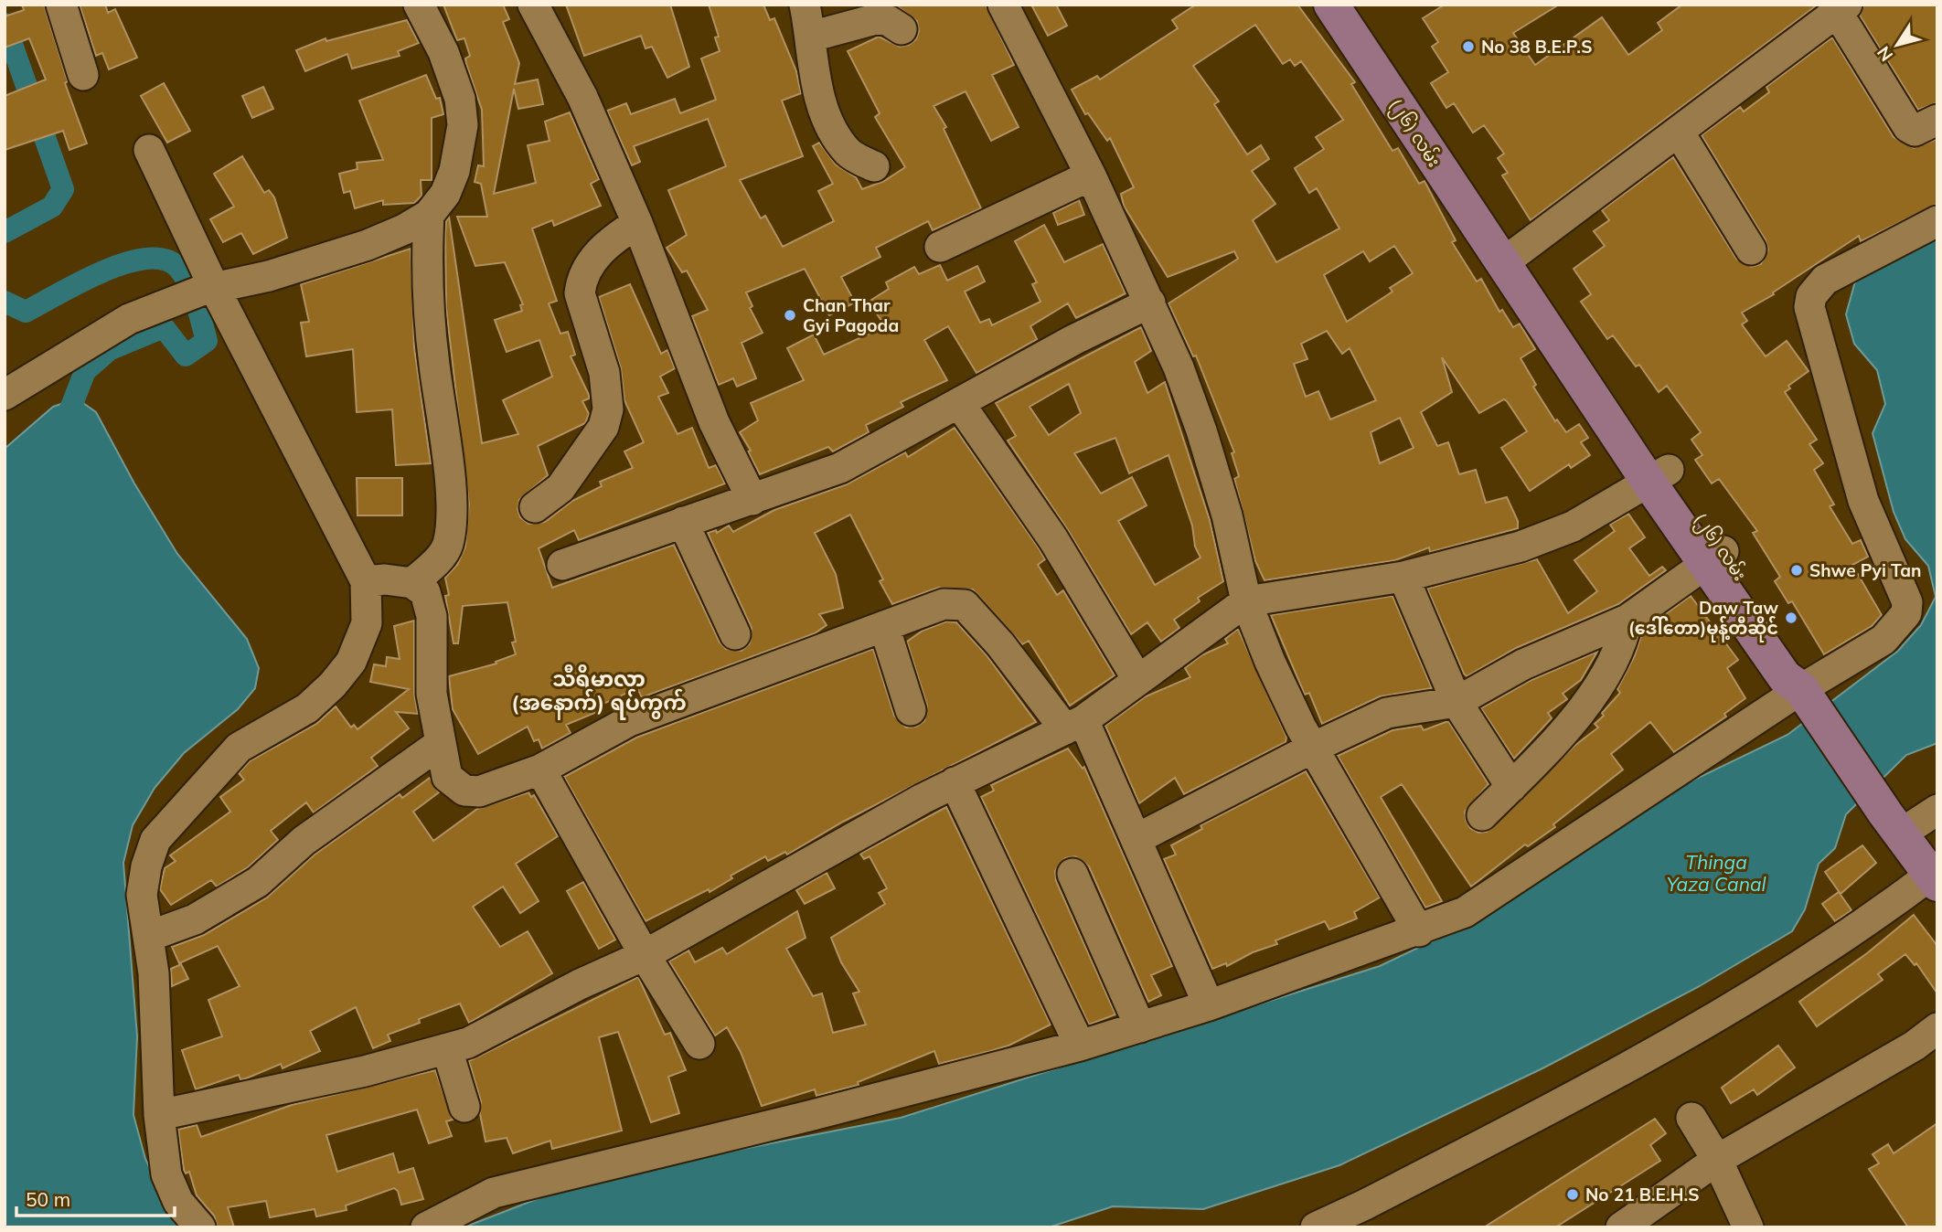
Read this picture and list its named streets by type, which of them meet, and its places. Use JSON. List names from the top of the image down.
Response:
{
  "streets": {
    "main road": ["(၂၆) လမ်း"]
  },
  "districts": ["သီရိမာလာ (အနောက်) ရပ်ကွက်"],
  "water": ["Thinga Yaza Canal"],
  "places": [
    "No 38 B.E.P.S",
    "Chan Thar Gyi Pagoda",
    "Shwe Pyi Tan",
    "Daw Taw (ဒေါ်တော)မုန့်တီဆိုင်",
    "No 21 B.E.H.S"
  ],
  "scale_bar": "50 m",
  "north": "bottom left"
}
